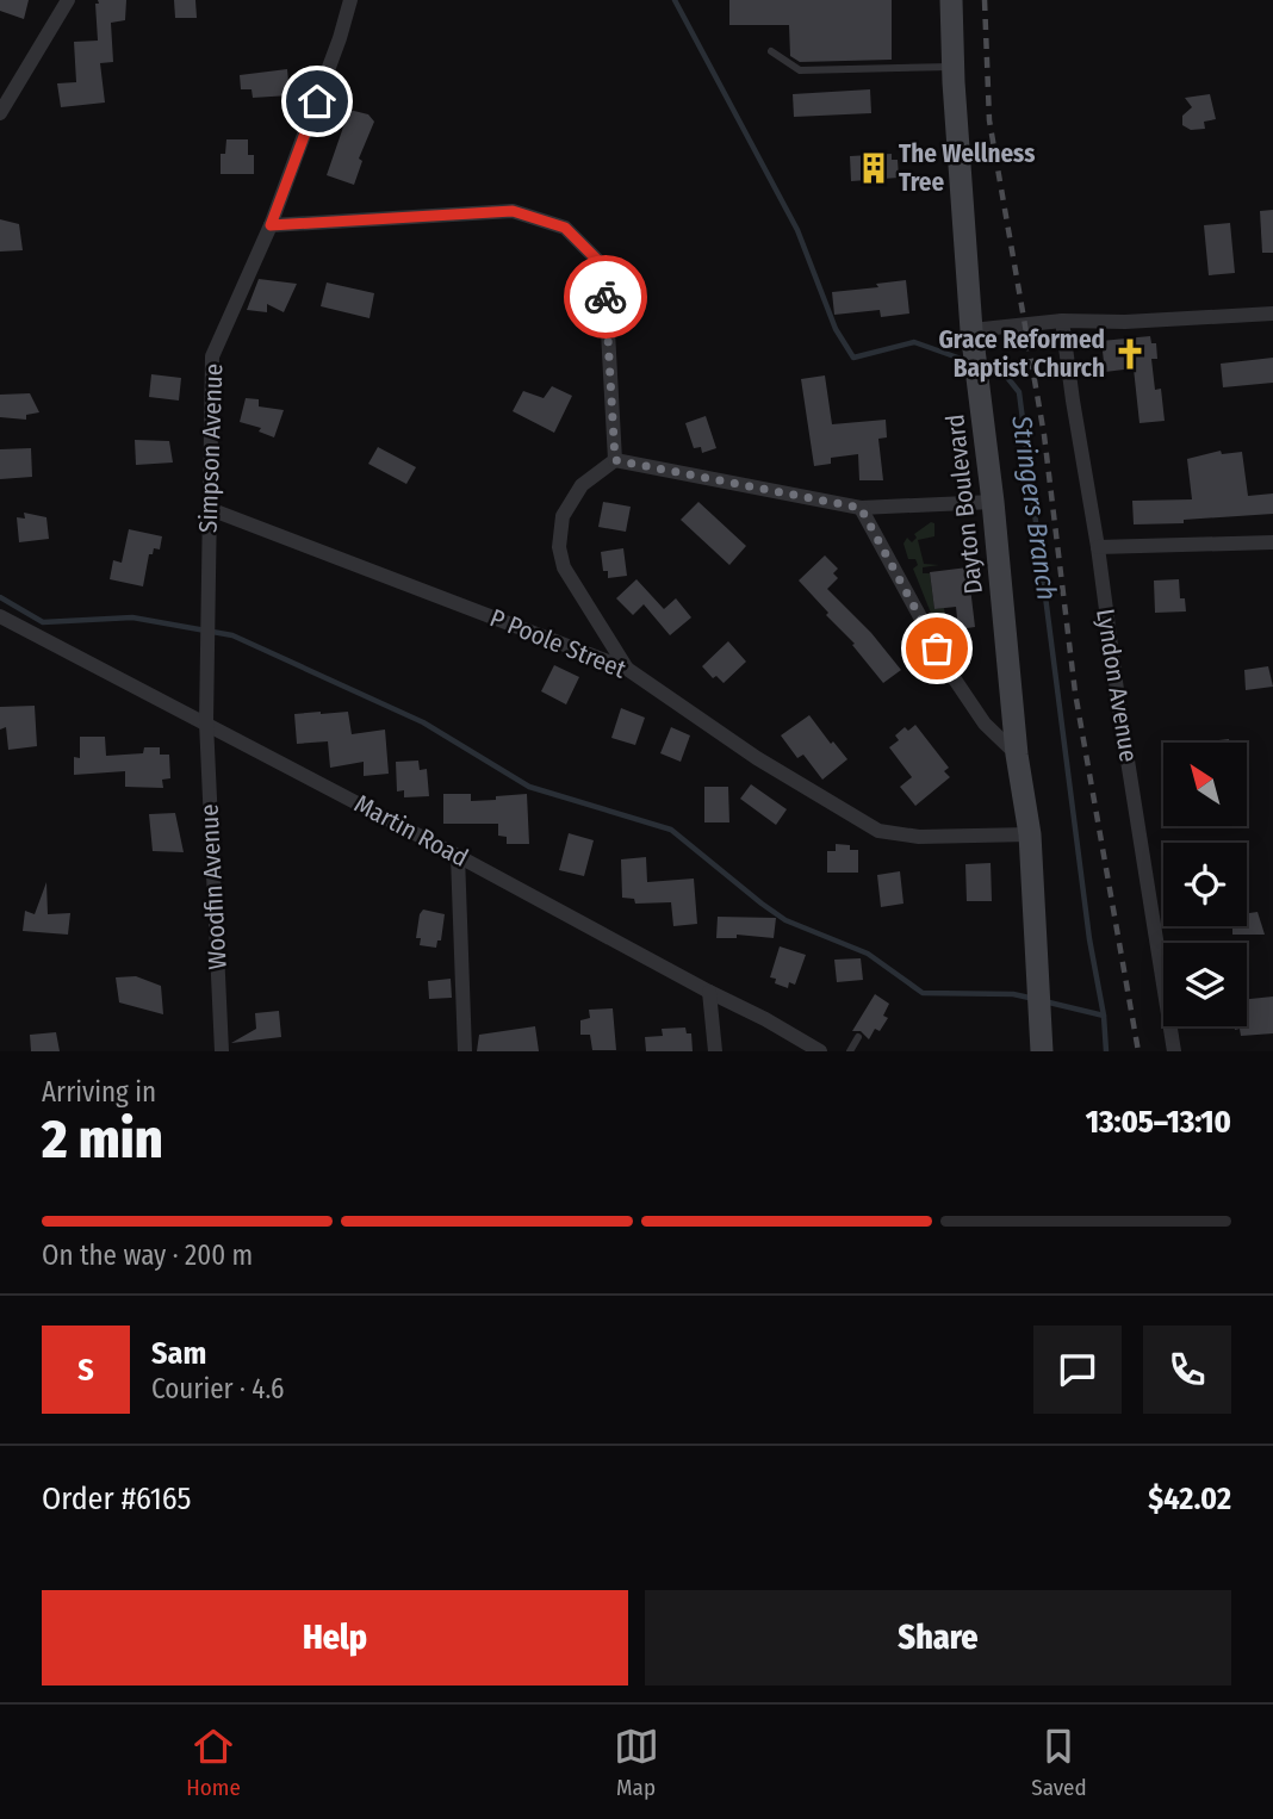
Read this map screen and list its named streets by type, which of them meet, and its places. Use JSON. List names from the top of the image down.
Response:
{
  "streets": {
    "main road": ["Dayton Boulevard"],
    "street": [
      "Simpson Avenue",
      "P Poole Street",
      "Lyndon Avenue",
      "Martin Road",
      "Woodfin Avenue"
    ]
  },
  "crossings": [
    ["Simpson Avenue", "P Poole Street"],
    ["Simpson Avenue", "Martin Road"],
    ["Simpson Avenue", "Woodfin Avenue"],
    ["Dayton Boulevard", "P Poole Street"],
    ["Martin Road", "Woodfin Avenue"]
  ],
  "water": ["Stringers Branch"],
  "places": {
    "building": ["The Wellness Tree"],
    "church": ["Grace Reformed Baptist Church"]
  },
  "north": "top left",
  "page": {
    "heading": ["2 min", "Arriving in", "13:05–13:10"],
    "panel": [
      "Sam",
      "Courier · 4.6",
      "Order #6165",
      "$42.02"
    ],
    "bar": "On the way · 200 m",
    "round": "S",
    "buttons": ["Help", "Share"],
    "tabs": ["Home", "Map", "Saved"]
  }
}
